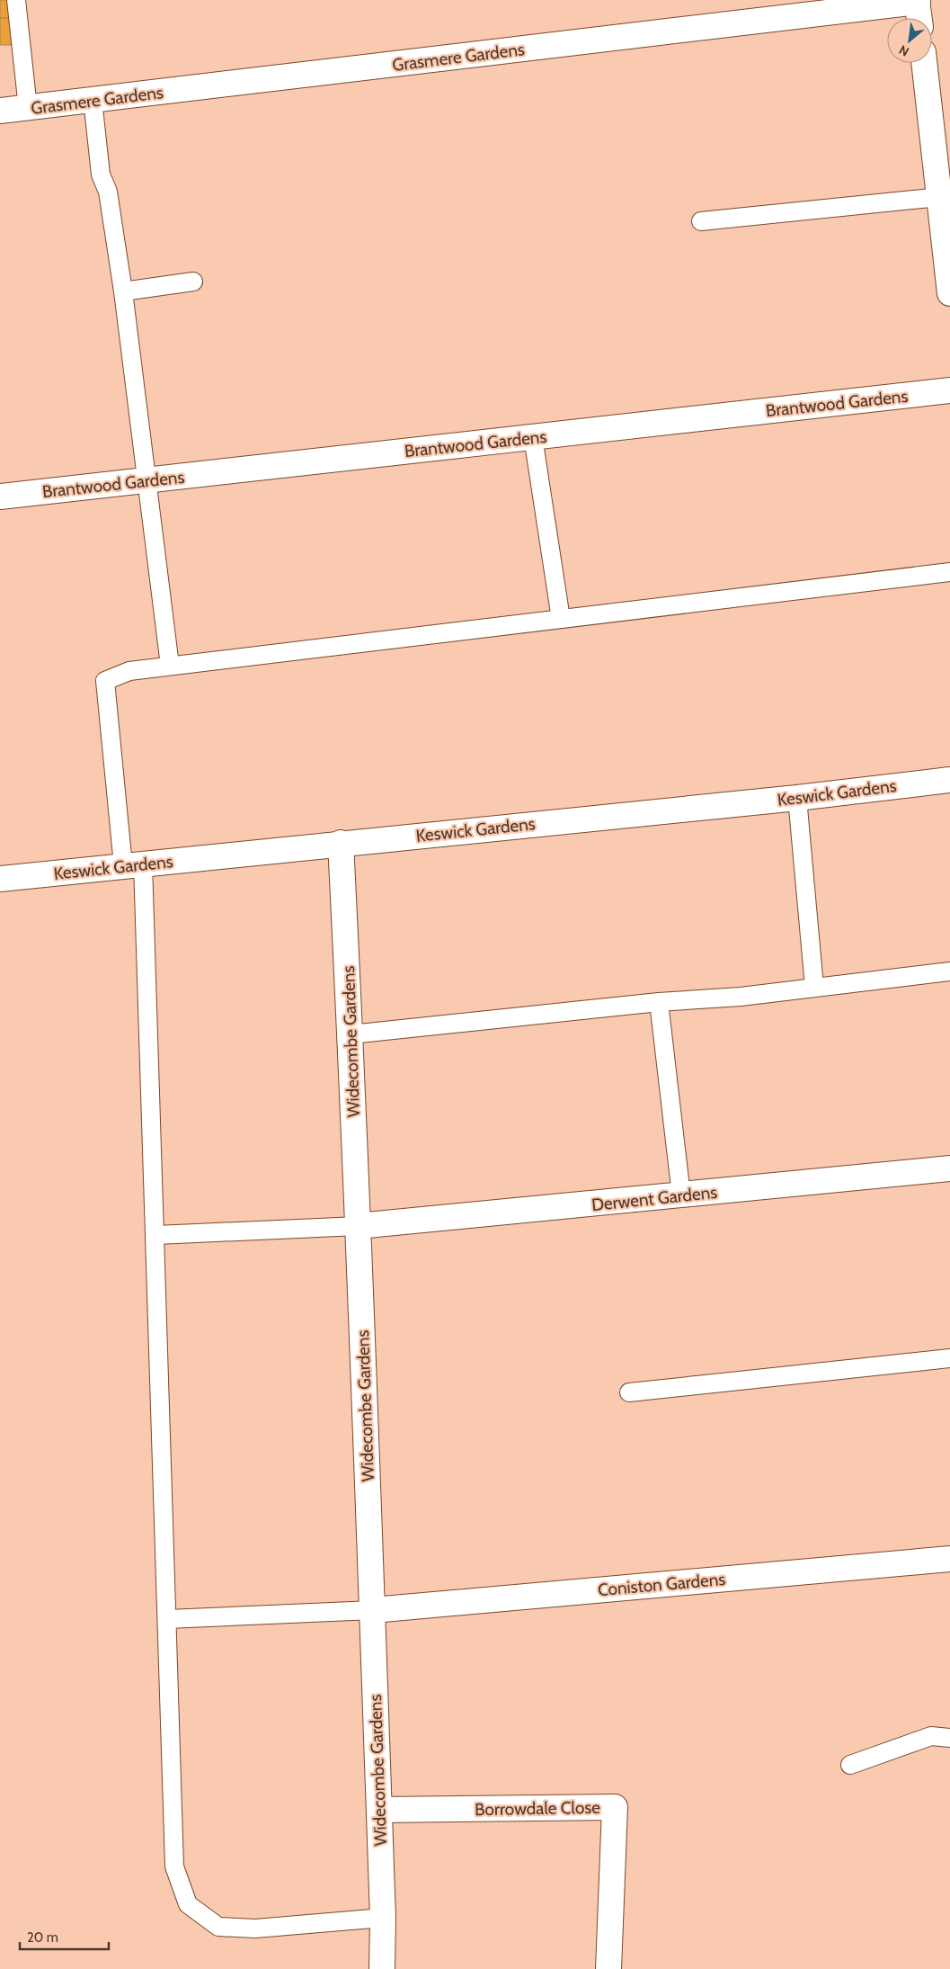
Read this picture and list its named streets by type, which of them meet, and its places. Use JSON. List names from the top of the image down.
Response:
{
  "streets": {
    "street": [
      "Grasmere Gardens",
      "Brantwood Gardens",
      "Keswick Gardens",
      "Widecombe Gardens",
      "Derwent Gardens",
      "Coniston Gardens",
      "Borrowdale Close"
    ]
  },
  "crossings": [
    ["Keswick Gardens", "Widecombe Gardens"],
    ["Widecombe Gardens", "Derwent Gardens"],
    ["Widecombe Gardens", "Coniston Gardens"],
    ["Widecombe Gardens", "Borrowdale Close"]
  ],
  "scale_bar": "20 m",
  "north": "bottom left"
}
